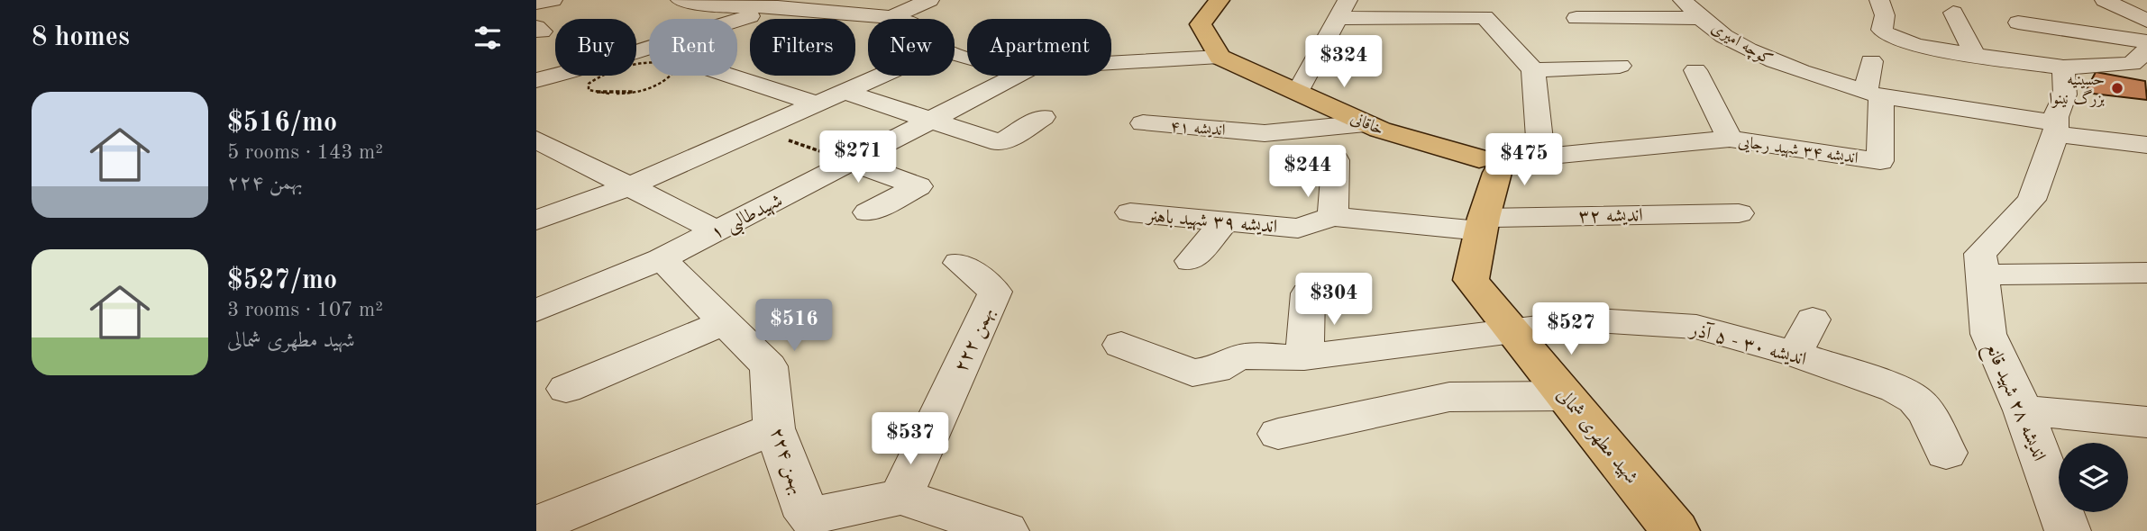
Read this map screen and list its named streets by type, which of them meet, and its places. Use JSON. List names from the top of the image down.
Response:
{
  "streets": {
    "main road": ["خاقانی", "شهید مطهری شمالی"],
    "street": [
      "کوچه امیری",
      "اندیشه ۴۱",
      "اندیشه ۳۴ شهید رجایی",
      "اندیشه ۳۲",
      "شهیدطالبی ۱",
      "اندیشه ۳۹ شهید باهنر",
      "۲۲بهمن ۲",
      "اندیشه ۳۰ - ۵ آذر",
      "اندیشه ۲۸ شهید قانع",
      "۲۲بهمن ۴"
    ]
  },
  "crossings": [
    ["کوچه امیری", "اندیشه ۳۴ شهید رجایی"],
    ["خاقانی", "اندیشه ۴۱"],
    ["خاقانی", "اندیشه ۳۴ شهید رجایی"],
    ["خاقانی", "شهید مطهری شمالی"],
    ["اندیشه ۳۴ شهید رجایی", "شهید مطهری شمالی"],
    ["اندیشه ۳۲", "اندیشه ۳۹ شهید باهنر"],
    ["اندیشه ۳۲", "شهید مطهری شمالی"],
    ["شهیدطالبی ۱", "۲۲بهمن ۴"],
    ["اندیشه ۳۹ شهید باهنر", "شهید مطهری شمالی"],
    ["اندیشه ۳۰ - ۵ آذر", "شهید مطهری شمالی"]
  ],
  "places": ["حسینیه بزرگ نینوا"],
  "page": {
    "heading": "8 homes",
    "chip": [
      "Buy",
      "Rent",
      "Filters",
      "New",
      "Apartment"
    ],
    "price": [
      "$324",
      "$271",
      "$475",
      "$244",
      "$304",
      "$516",
      "$527",
      "$537"
    ],
    "list": [
      {
        "name": "$516/mo",
        "note": "5 rooms · 143 m² · ۲۲بهمن ۴"
      },
      {
        "name": "$527/mo",
        "note": "3 rooms · 107 m² · شهید مطهری شمالی"
      }
    ]
  }
}
